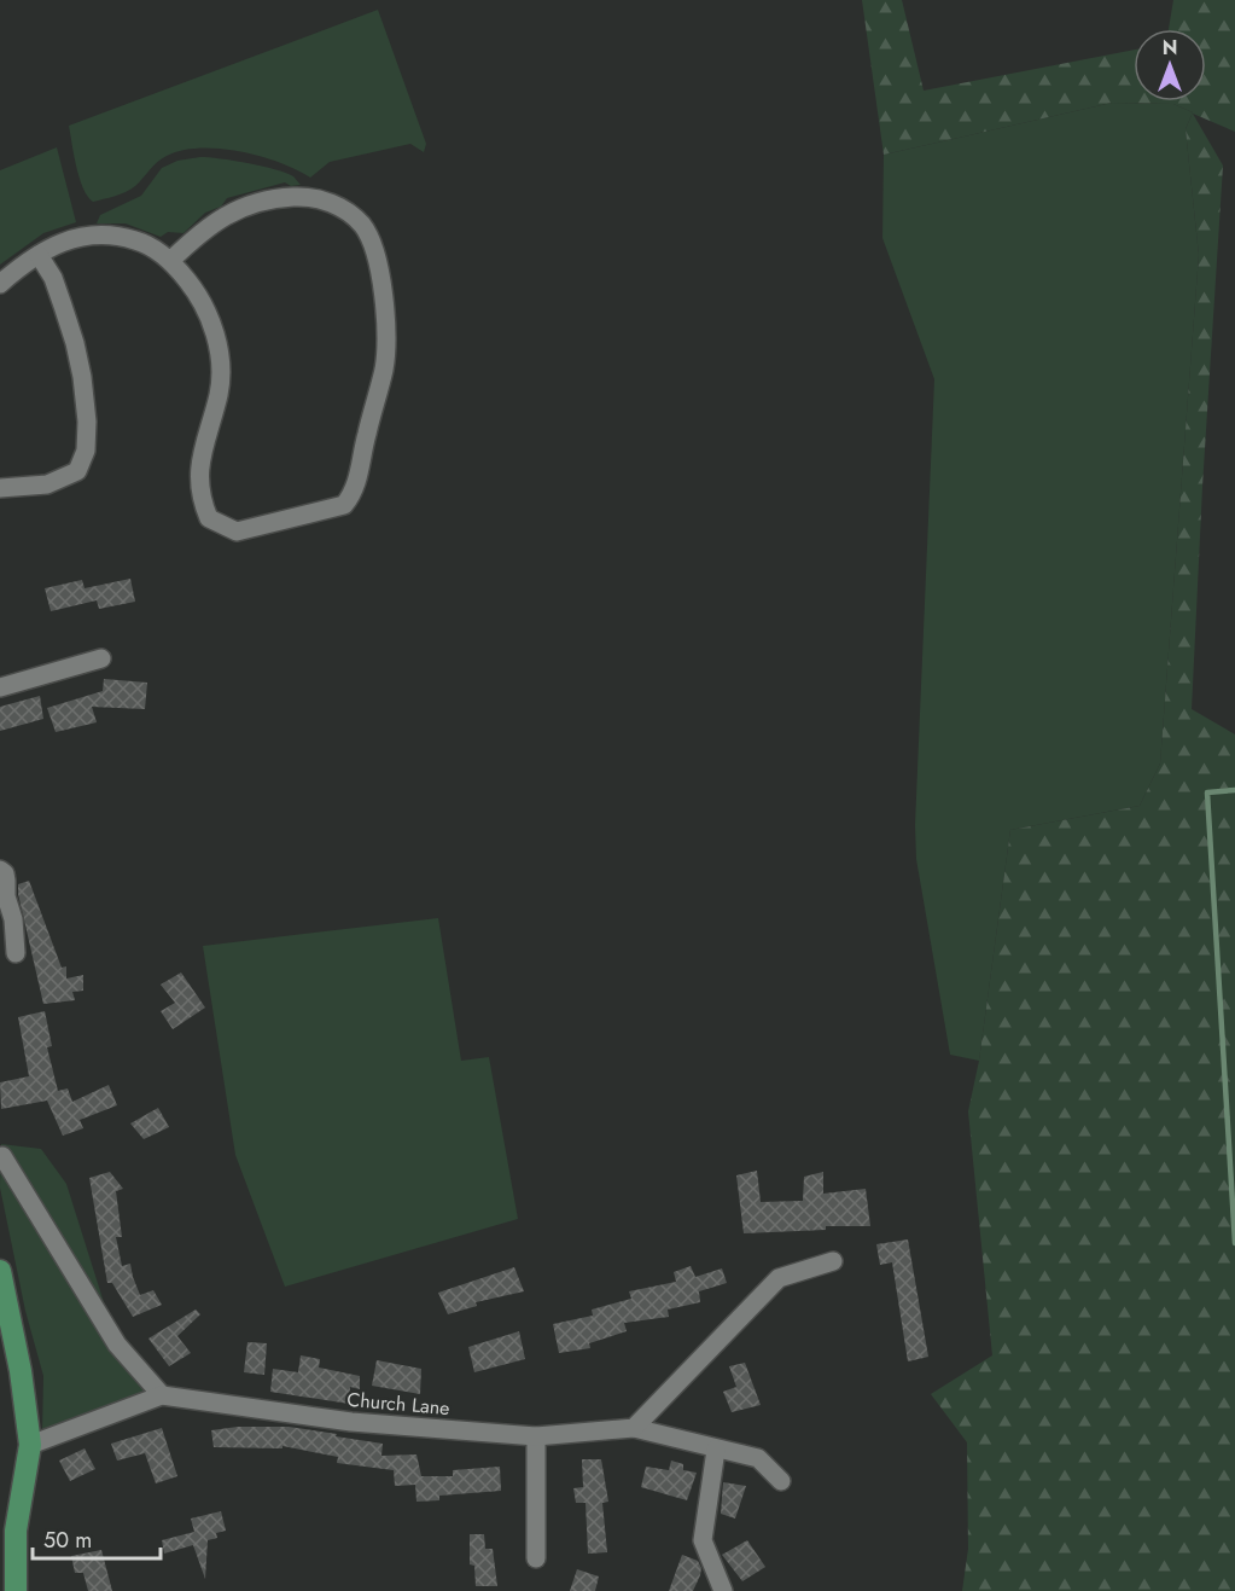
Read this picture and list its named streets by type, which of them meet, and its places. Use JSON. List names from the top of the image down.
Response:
{
  "streets": {
    "street": ["Church Lane"]
  },
  "scale_bar": "50 m",
  "north": "top"
}
